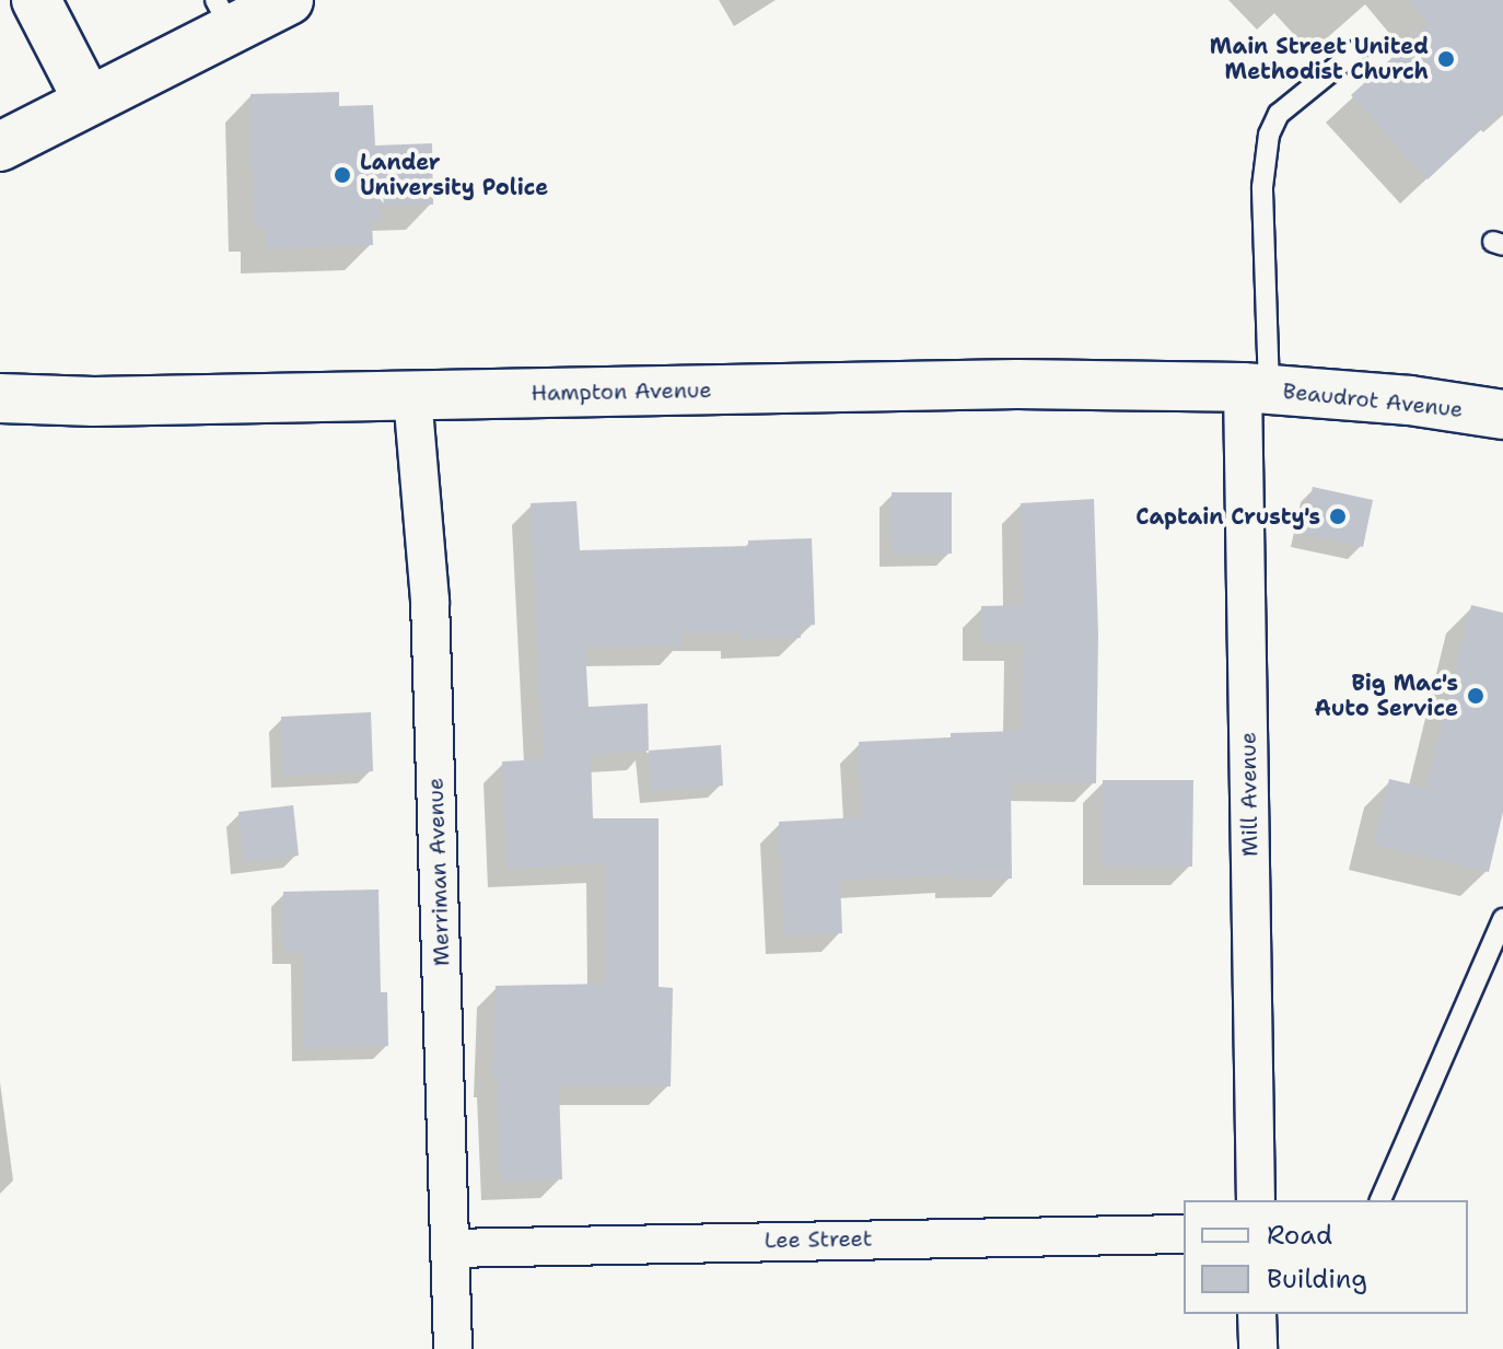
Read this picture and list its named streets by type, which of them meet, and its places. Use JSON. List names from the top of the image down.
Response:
{
  "streets": {
    "main road": ["Hampton Avenue", "Beaudrot Avenue"],
    "street": ["Mill Avenue", "Merriman Avenue", "Lee Street"]
  },
  "crossings": [
    ["Hampton Avenue", "Beaudrot Avenue"],
    ["Hampton Avenue", "Mill Avenue"],
    ["Hampton Avenue", "Merriman Avenue"],
    ["Beaudrot Avenue", "Mill Avenue"],
    ["Merriman Avenue", "Lee Street"]
  ],
  "places": [
    "Main Street United Methodist Church",
    "Lander University Police",
    "Captain Crusty's",
    "Big Mac's Auto Service"
  ],
  "legend": ["Road", "Building"]
}
